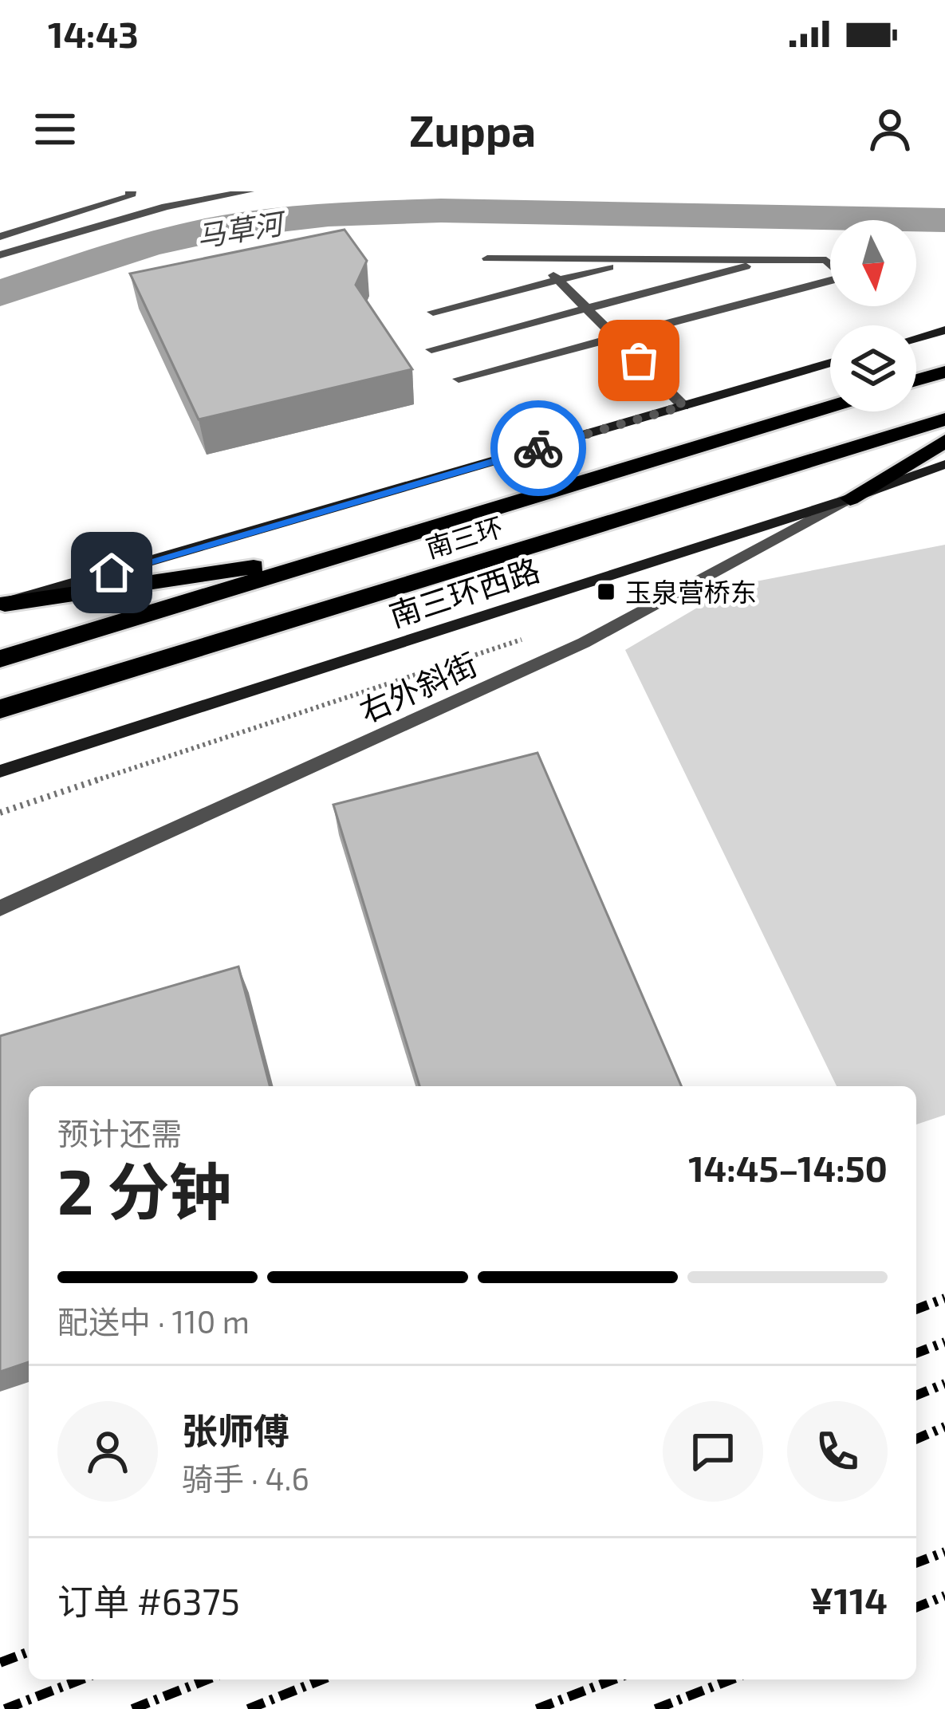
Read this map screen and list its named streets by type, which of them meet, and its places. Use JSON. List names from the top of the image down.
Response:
{
  "streets": {
    "highway": ["南三环"],
    "street": ["南三环西路", "右外斜街"]
  },
  "crossings": [
    ["南三环西路", "右外斜街"]
  ],
  "water": ["马草河"],
  "places": {
    "transit": ["玉泉营桥东"]
  },
  "north": "bottom",
  "page": {
    "status": "14:43",
    "header": "Zuppa",
    "heading": ["2 分钟", "预计还需", "14:45–14:50"],
    "panel": [
      "张师傅",
      "骑手 · 4.6",
      "订单 #6375",
      "¥114"
    ],
    "bar": "配送中 · 110 m"
  }
}
